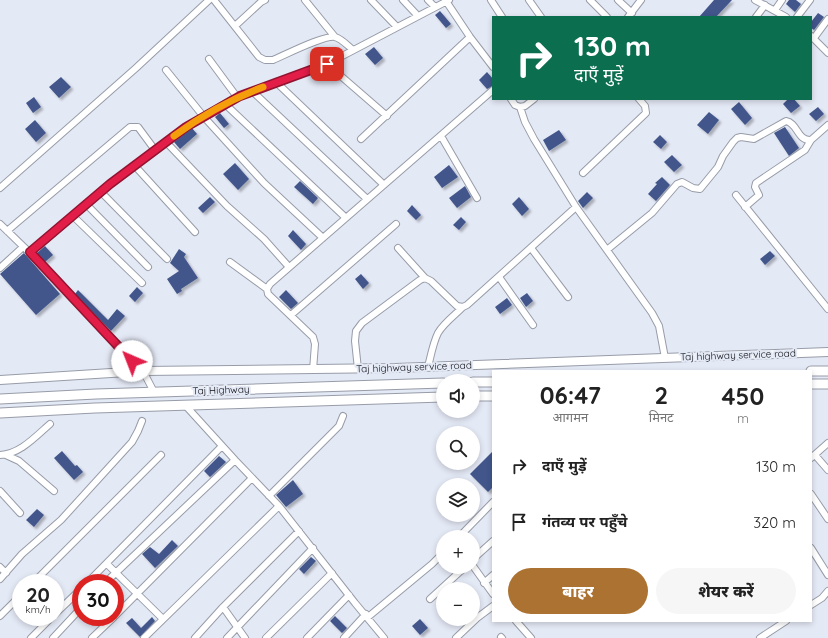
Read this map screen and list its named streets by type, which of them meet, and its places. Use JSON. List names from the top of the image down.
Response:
{
  "streets": {
    "main road": ["Taj Highway"],
    "street": ["Taj highway service road"]
  },
  "page": {
    "turn": ["130 m", "दाएँ मुड़ें"],
    "eta": [
      "06:47",
      "आगमन",
      "2",
      "मिनट",
      "450",
      "m"
    ],
    "map_buttons": ["+", "−"],
    "list": [
      {
        "name": "दाएँ मुड़ें",
        "value": "130 m"
      },
      {
        "name": "गंतव्य पर पहुँचे",
        "value": "320 m"
      }
    ],
    "buttons": ["बाहर", "शेयर करें"],
    "speed": "20 km/h",
    "limit": "30"
  }
}
